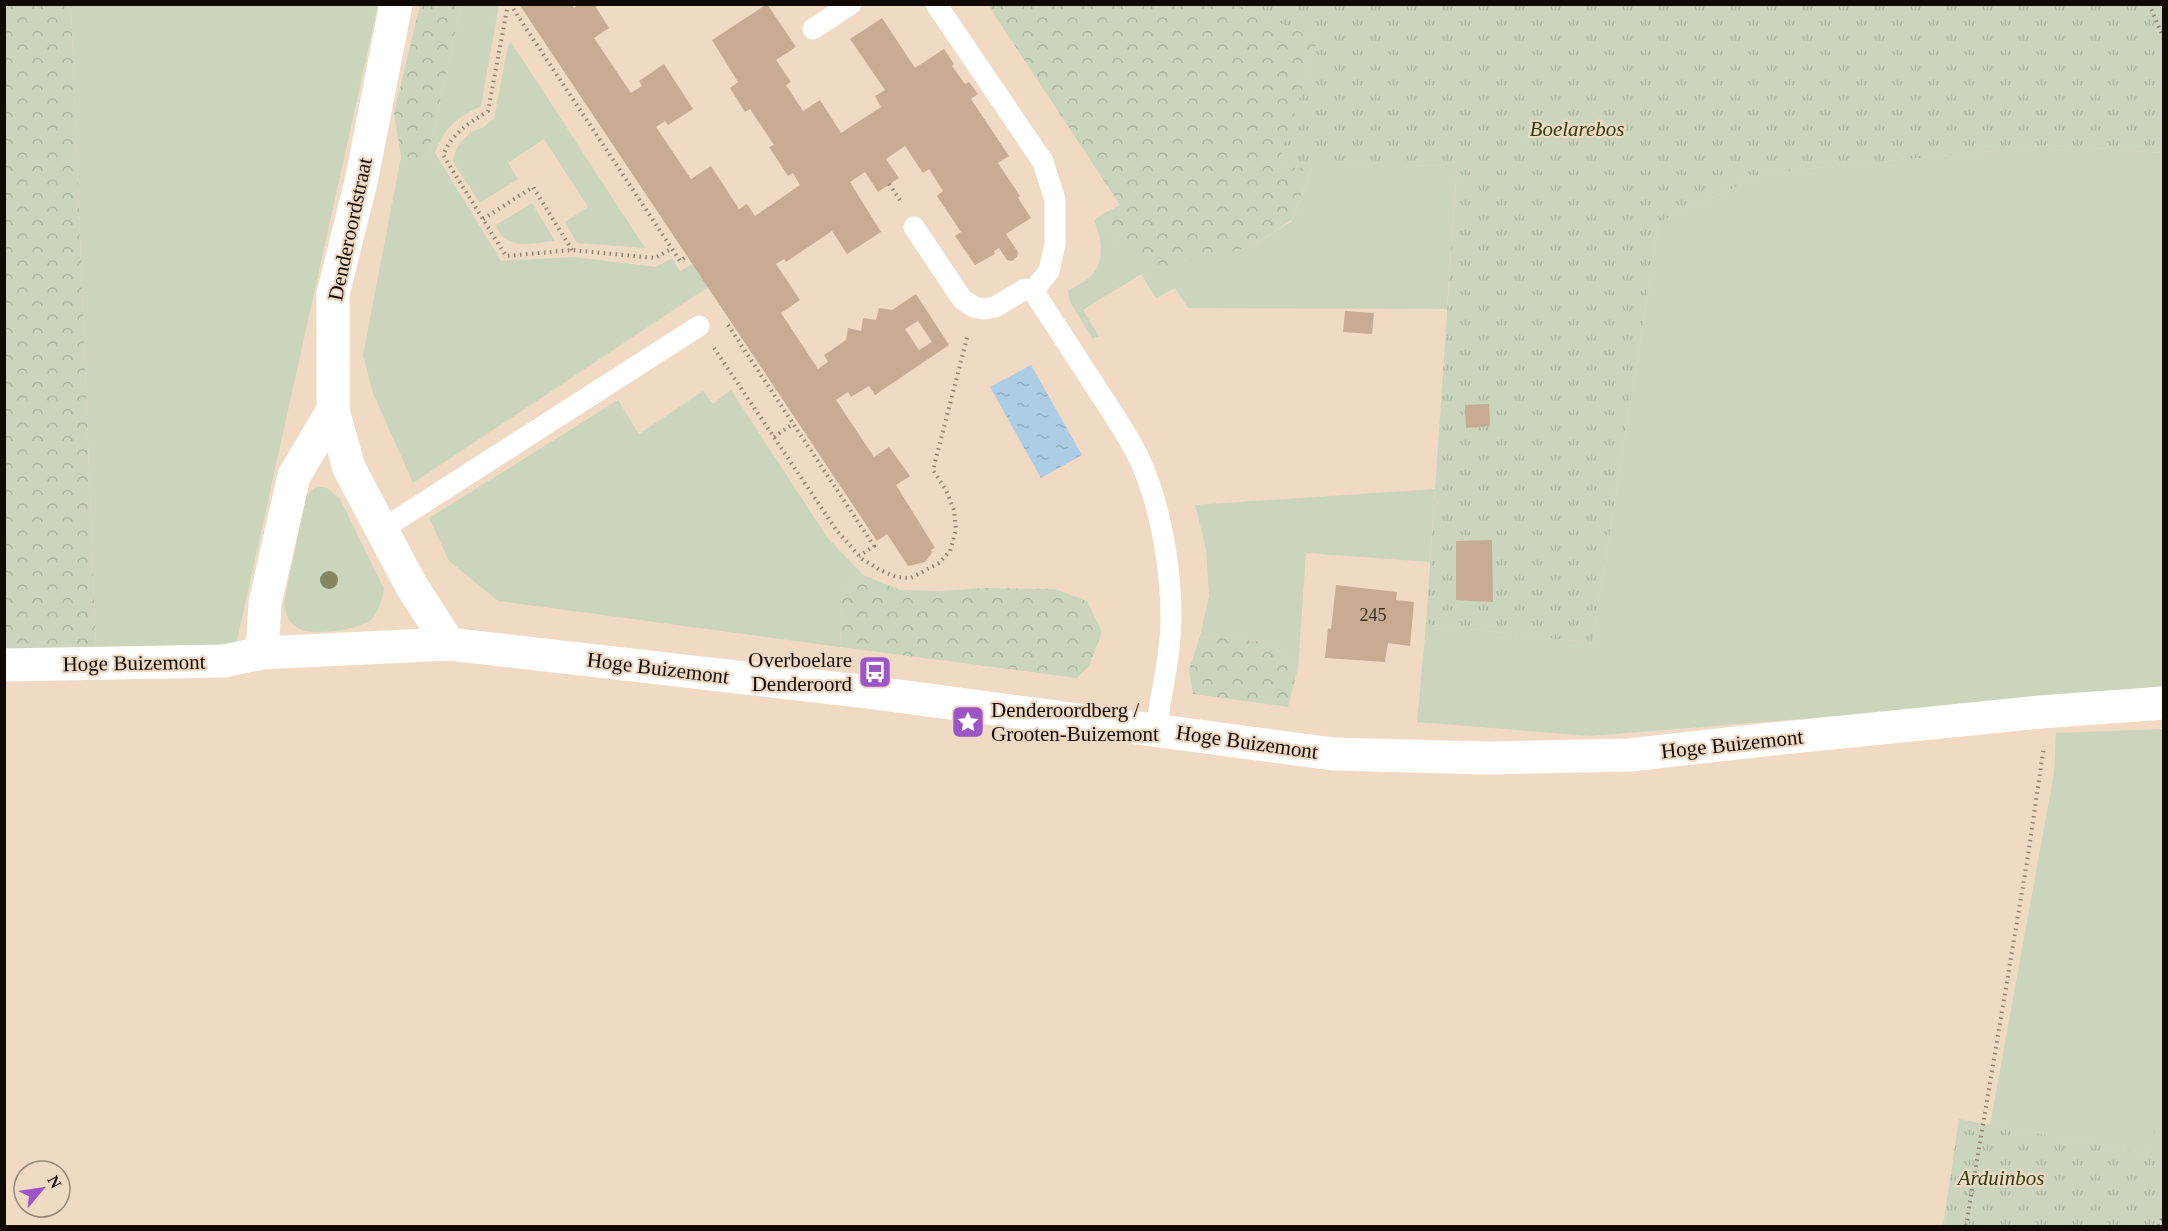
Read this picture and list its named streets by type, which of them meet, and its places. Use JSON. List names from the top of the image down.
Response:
{
  "streets": {
    "street": ["Denderoordstraat", "Hoge Buizemont"]
  },
  "crossings": [
    ["Denderoordstraat", "Hoge Buizemont"]
  ],
  "parks": ["Boelarebos", "Arduinbos"],
  "places": {
    "bus stop": ["Overboelare Denderoord"],
    "place": ["Denderoordberg / Grooten-Buizemont"]
  },
  "house_numbers": ["245"],
  "north": "top right"
}
